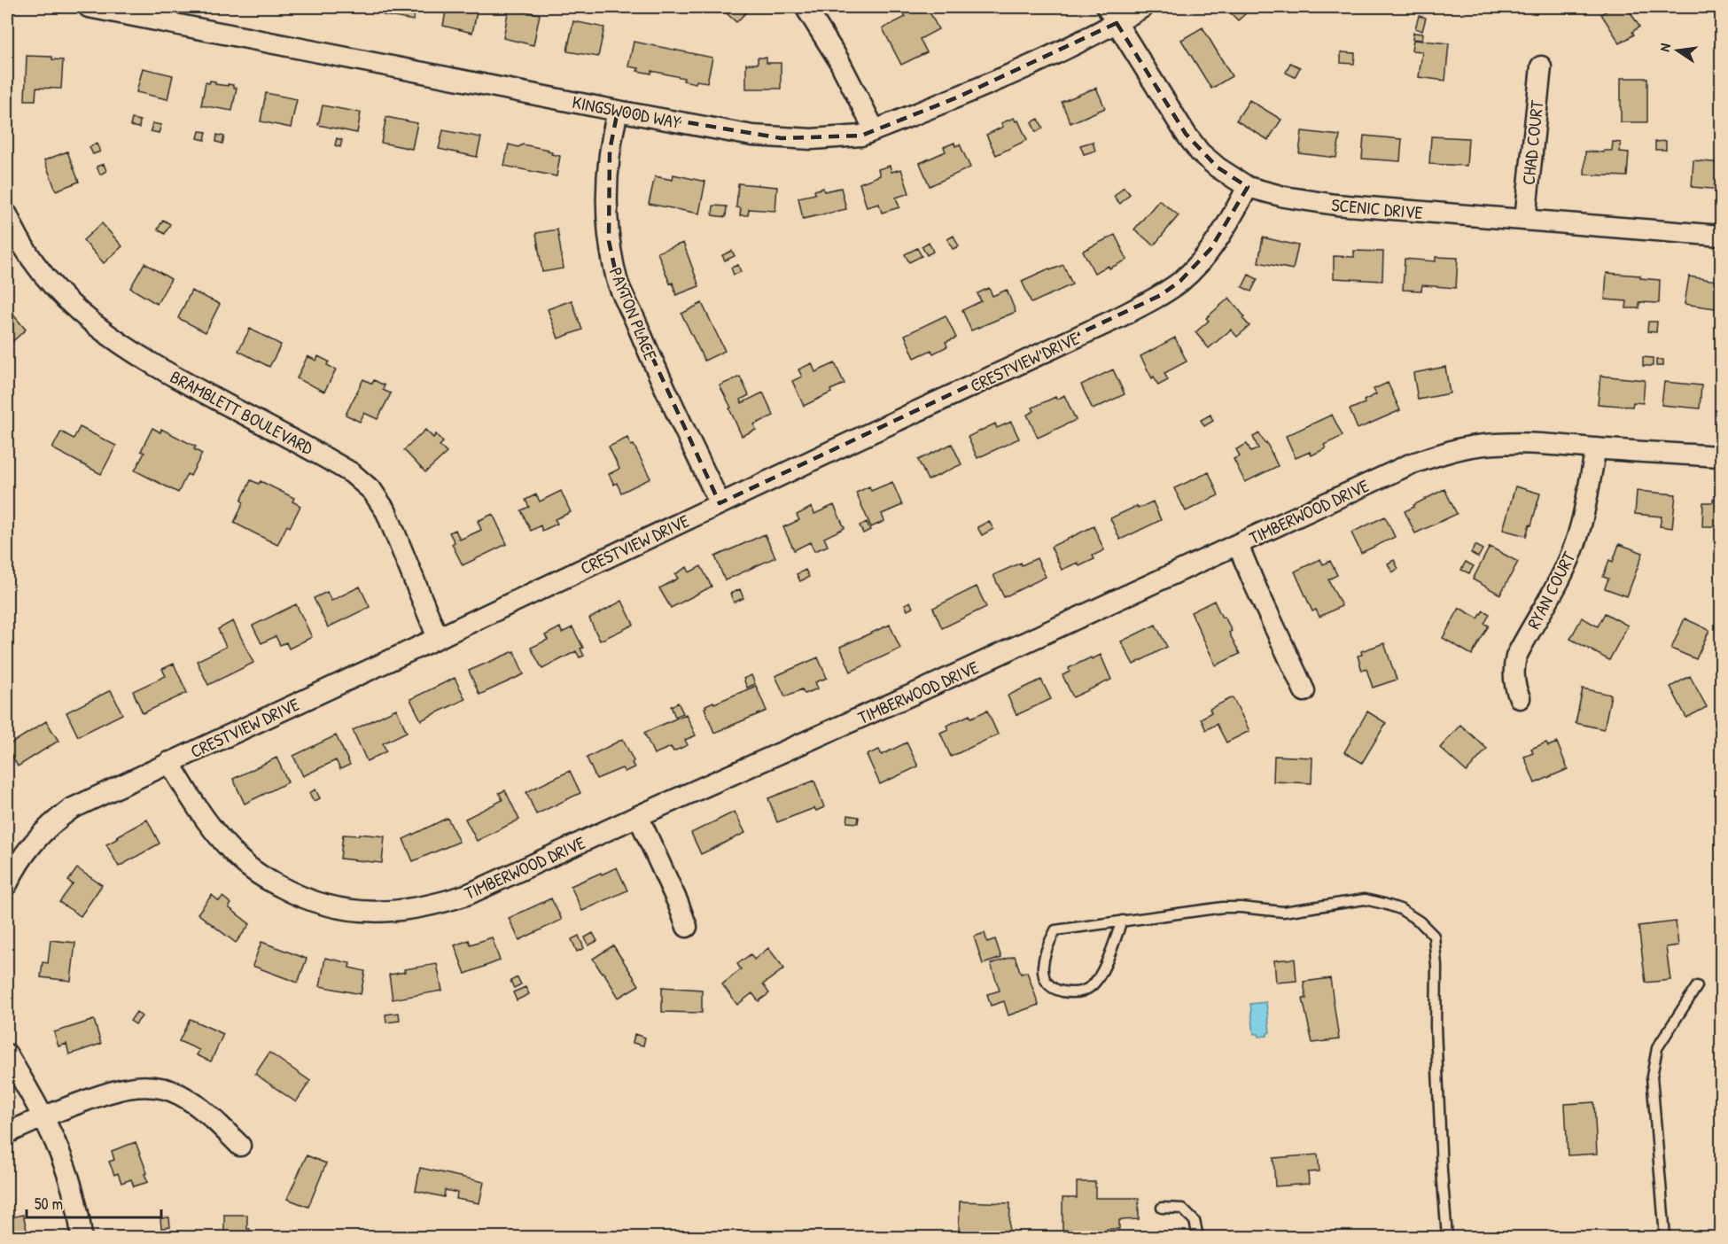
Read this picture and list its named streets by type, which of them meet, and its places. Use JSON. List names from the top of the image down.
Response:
{
  "streets": {
    "street": [
      "KINGSWOOD WAY",
      "CHAD COURT",
      "SCENIC DRIVE",
      "PAYTON PLACE",
      "CRESTVIEW DRIVE",
      "BRAMBLETT BOULEVARD",
      "TIMBERWOOD DRIVE",
      "RYAN COURT"
    ]
  },
  "crossings": [
    ["KINGSWOOD WAY", "SCENIC DRIVE"],
    ["KINGSWOOD WAY", "PAYTON PLACE"],
    ["CHAD COURT", "SCENIC DRIVE"],
    ["SCENIC DRIVE", "CRESTVIEW DRIVE"],
    ["PAYTON PLACE", "CRESTVIEW DRIVE"],
    ["CRESTVIEW DRIVE", "BRAMBLETT BOULEVARD"],
    ["CRESTVIEW DRIVE", "TIMBERWOOD DRIVE"],
    ["TIMBERWOOD DRIVE", "RYAN COURT"]
  ],
  "scale_bar": "50 m",
  "north": "left"
}
